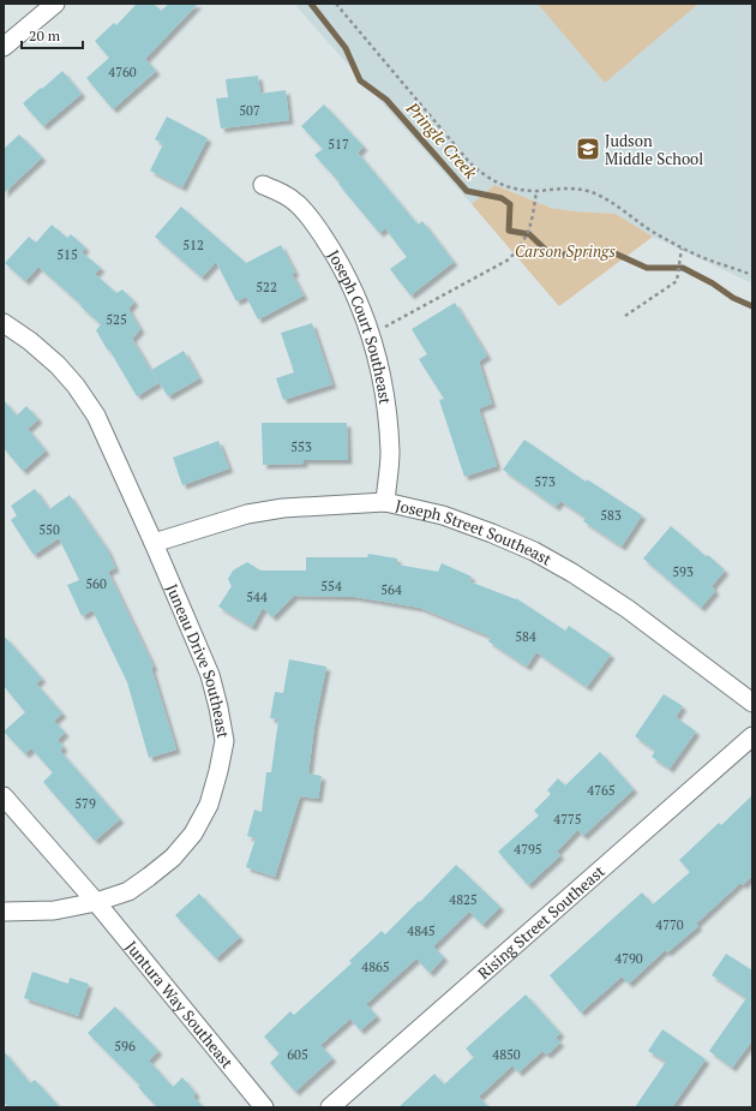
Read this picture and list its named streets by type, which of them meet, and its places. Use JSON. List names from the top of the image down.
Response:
{
  "streets": {
    "street": [
      "Joseph Court Southeast",
      "Joseph Street Southeast",
      "Juneau Drive Southeast",
      "Rising Street Southeast",
      "Juntura Way Southeast"
    ]
  },
  "crossings": [
    ["Joseph Court Southeast", "Joseph Street Southeast"],
    ["Joseph Street Southeast", "Juneau Drive Southeast"],
    ["Juneau Drive Southeast", "Juntura Way Southeast"]
  ],
  "water": ["Pringle Creek"],
  "parks": ["Carson Springs"],
  "places": {
    "school or university": ["Judson Middle School"]
  },
  "house_numbers": [
    "4760",
    "507",
    "517",
    "512",
    "515",
    "522",
    "525",
    "553",
    "573",
    "583",
    "550",
    "593",
    "560",
    "554",
    "564",
    "544",
    "584",
    "4765",
    "579",
    "4775",
    "4795",
    "4825",
    "4770",
    "4845",
    "4790",
    "4865",
    "596",
    "605",
    "4850"
  ],
  "scale_bar": "20 m"
}
